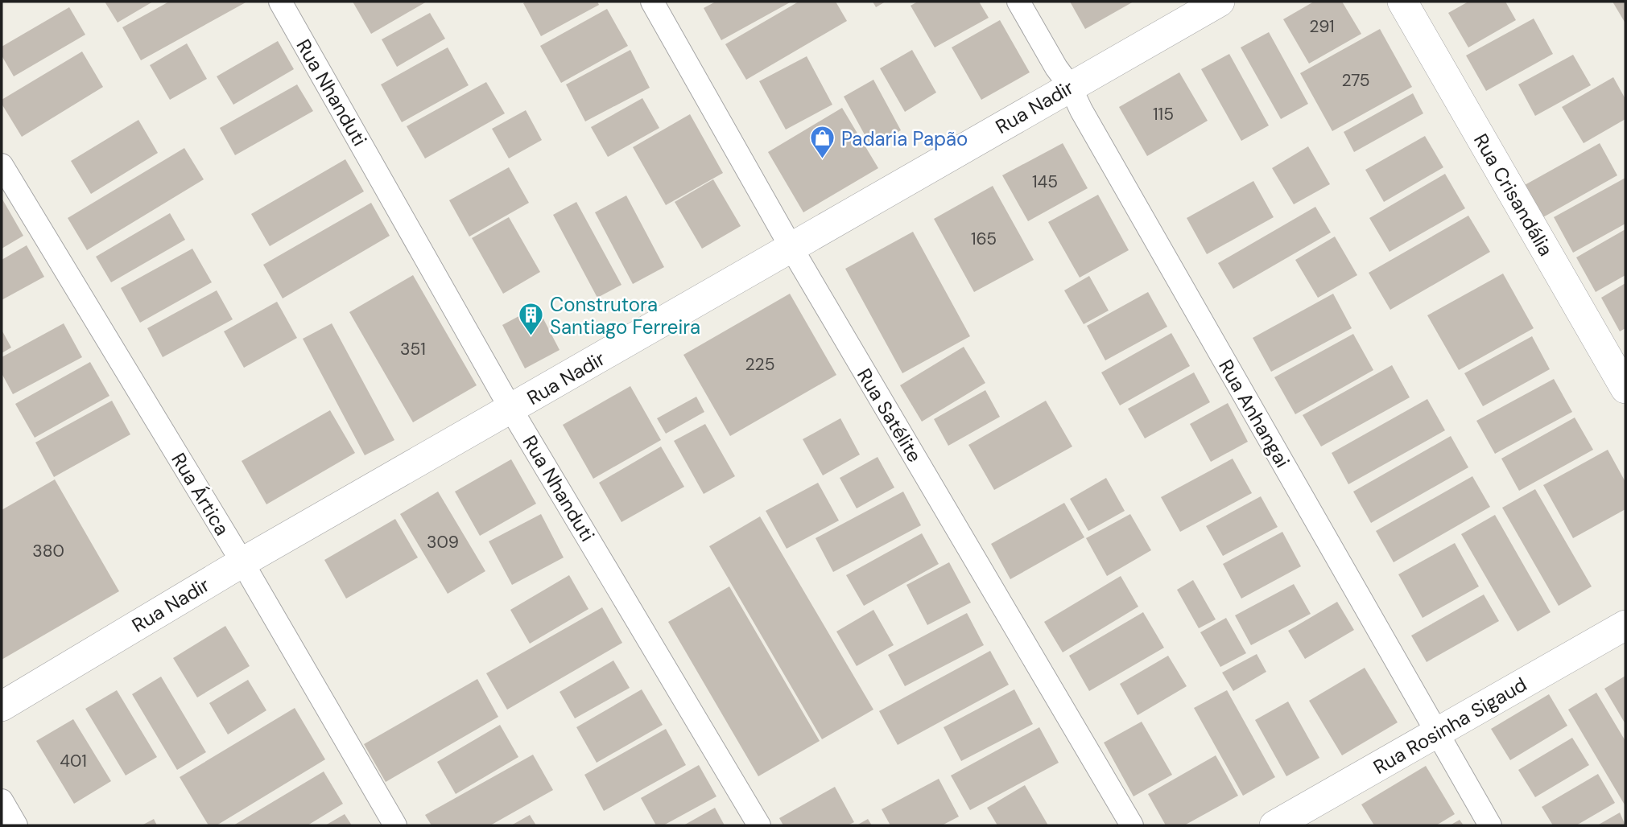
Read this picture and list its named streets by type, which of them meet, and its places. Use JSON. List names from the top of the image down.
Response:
{
  "streets": {
    "street": [
      "Rua Nhanduti",
      "Rua Nadir",
      "Rua Crisandália",
      "Rua Anhangai",
      "Rua Satélite",
      "Rua Ártica",
      "Rua Rosinha Sigaud"
    ]
  },
  "crossings": [
    ["Rua Nhanduti", "Rua Nadir"],
    ["Rua Nadir", "Rua Anhangai"],
    ["Rua Nadir", "Rua Satélite"],
    ["Rua Nadir", "Rua Ártica"],
    ["Rua Anhangai", "Rua Rosinha Sigaud"]
  ],
  "places": {
    "shop": ["Padaria Papão"],
    "building": ["Construtora Santiago Ferreira"]
  },
  "house_numbers": [
    "291",
    "275",
    "115",
    "145",
    "165",
    "351",
    "225",
    "309",
    "380",
    "401"
  ]
}
